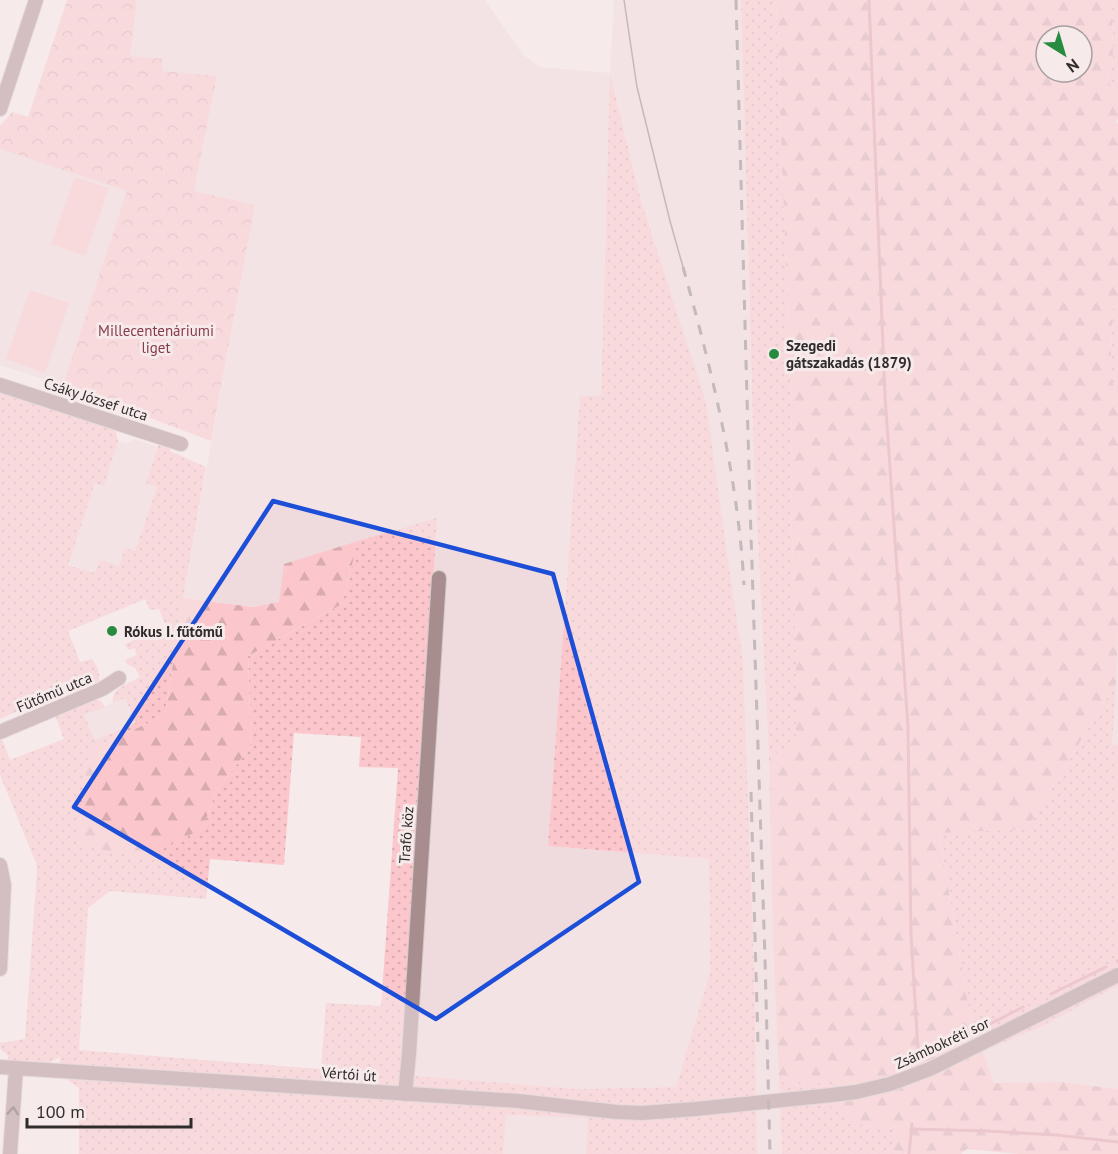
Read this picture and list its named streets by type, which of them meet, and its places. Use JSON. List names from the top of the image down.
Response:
{
  "streets": {
    "street": [
      "Csáky József utca",
      "Fűtőmű utca",
      "Trafó köz",
      "Zsámbokréti sor",
      "Vértói út"
    ]
  },
  "crossings": [
    ["Trafó köz", "Vértói út"],
    ["Zsámbokréti sor", "Vértói út"]
  ],
  "parks": ["Millecentenáriumi liget"],
  "places": ["Szegedi gátszakadás (1879)", "Rókus I. fűtőmű"],
  "scale_bar": "100 m",
  "north": "bottom right"
}
